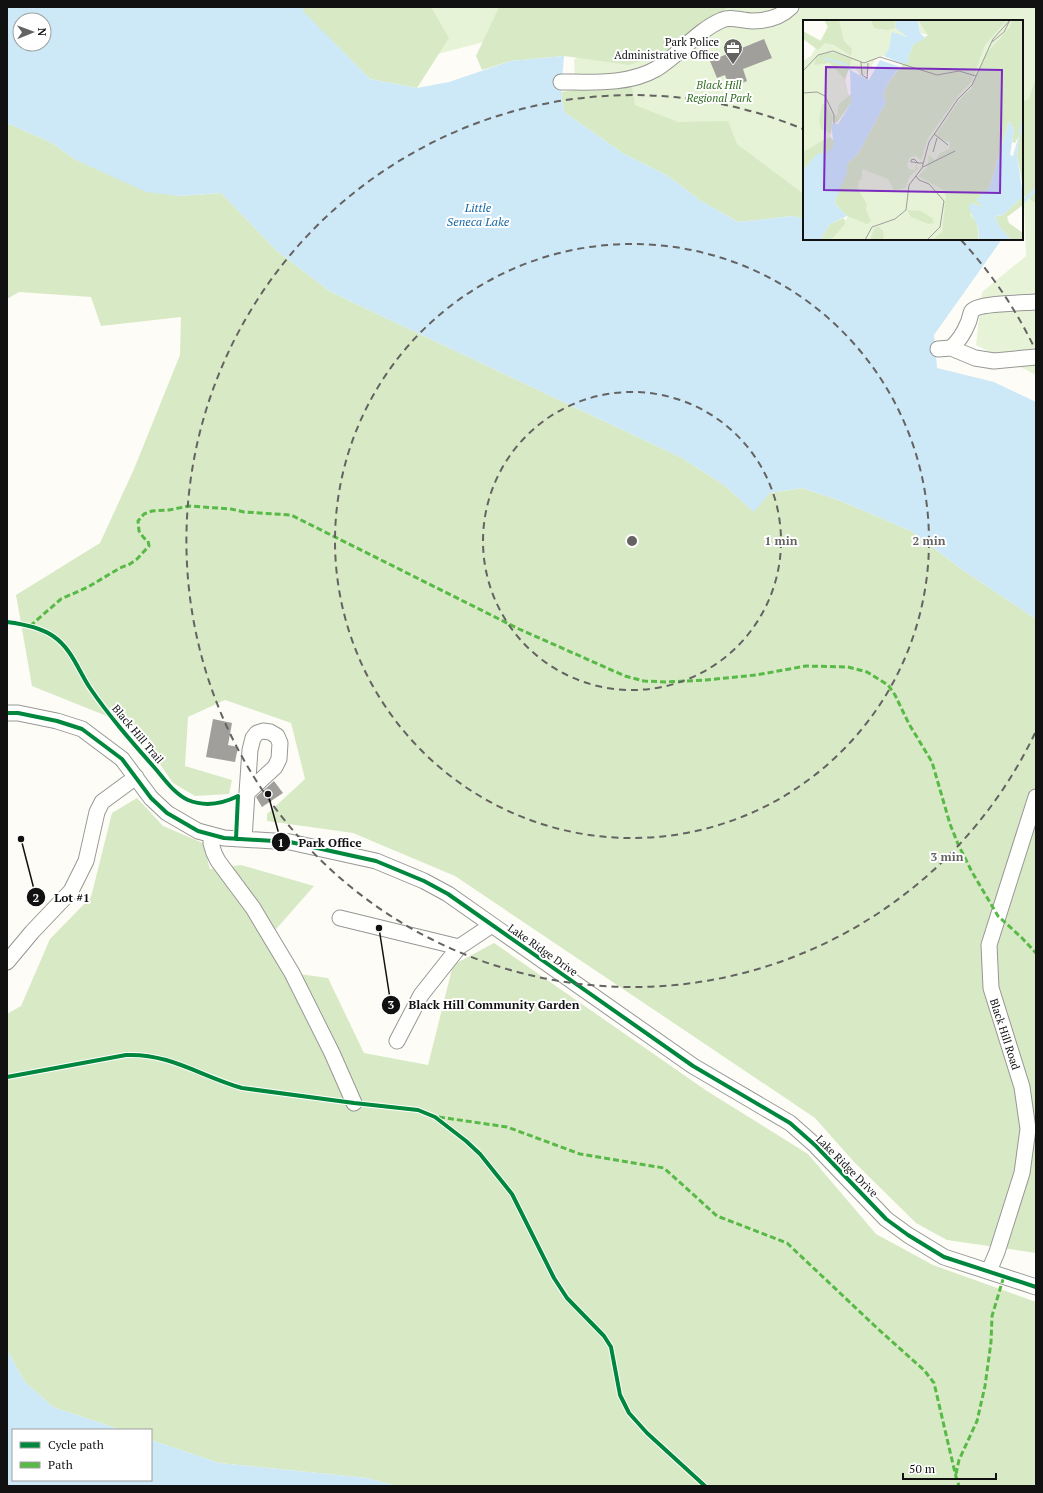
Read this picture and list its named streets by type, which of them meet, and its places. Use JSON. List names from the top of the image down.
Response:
{
  "streets": {
    "street": ["Lake Ridge Drive", "Black Hill Road"],
    "cycle path": ["Black Hill Trail"]
  },
  "crossings": [
    ["Lake Ridge Drive", "Black Hill Road"]
  ],
  "water": ["Little Seneca Lake"],
  "parks": ["Black Hill Regional Park"],
  "places": {
    "office": ["Park Police Administrative Office"],
    "other": ["Park Office", "Lot #1", "Black Hill Community Garden"]
  },
  "legend": ["Cycle path", "Path"],
  "scale_bar": "50 m",
  "north": "right",
  "rings": ["1 min", "2 min", "3 min"]
}
